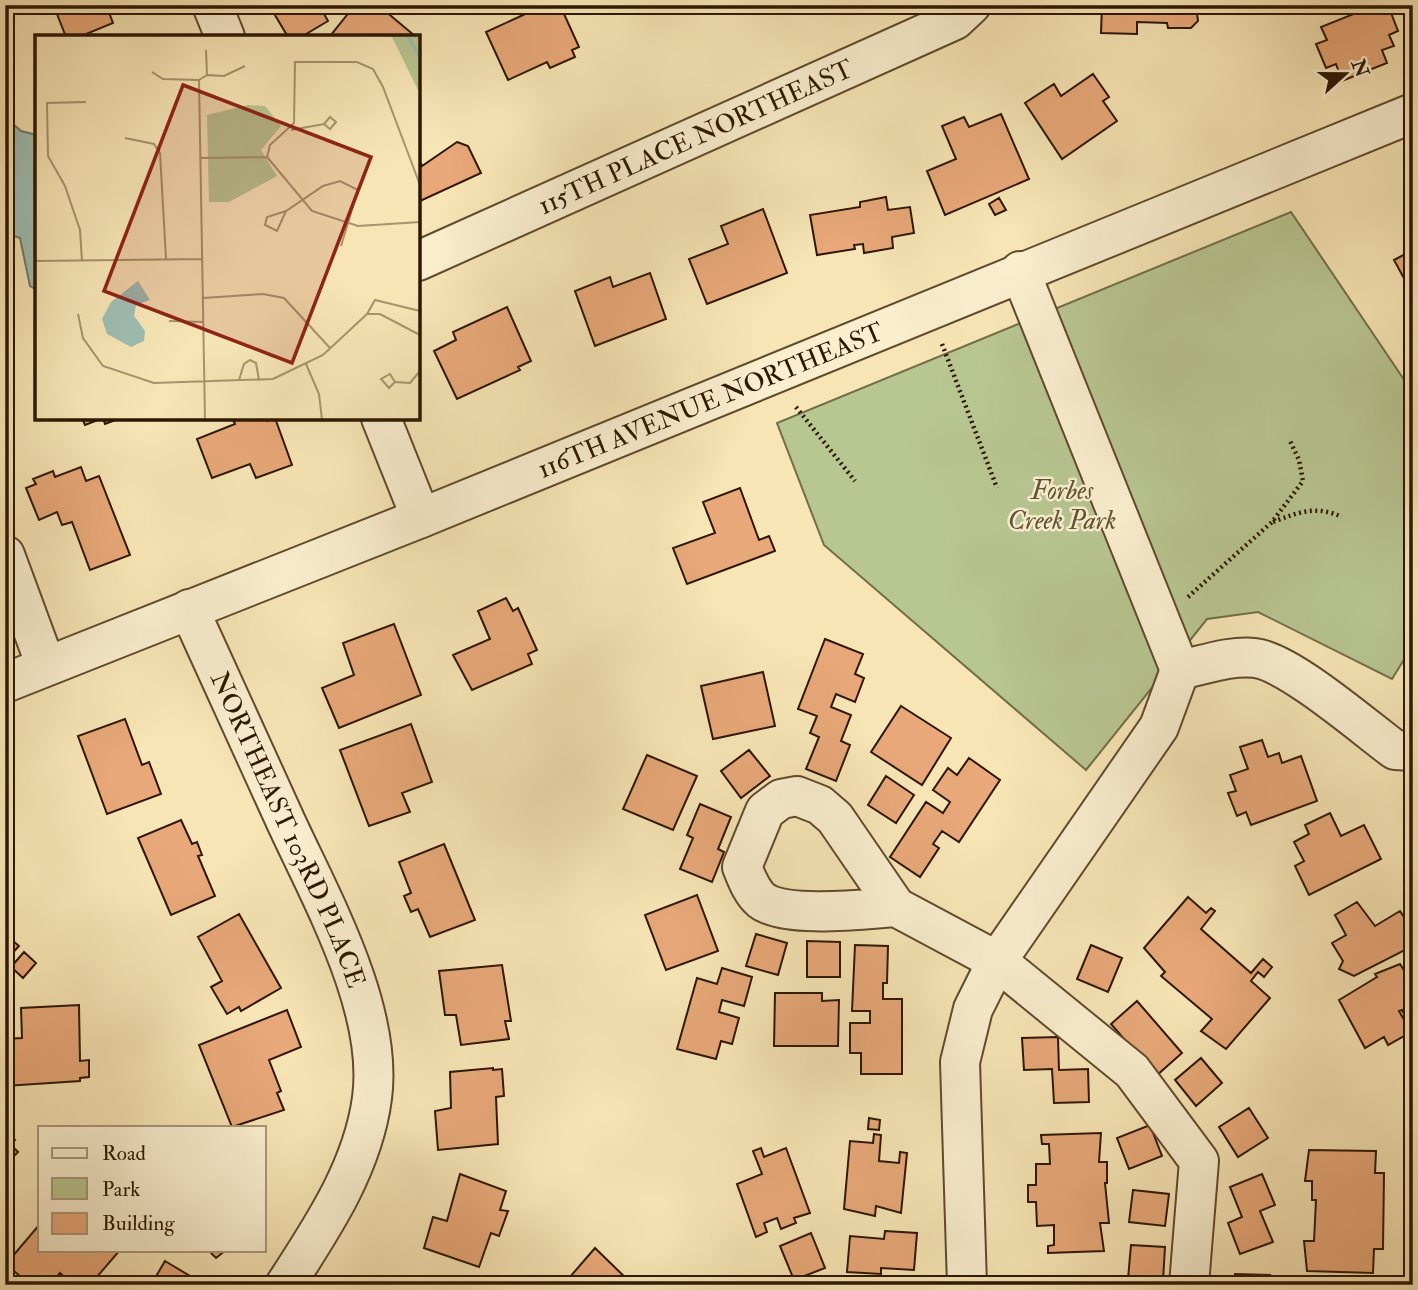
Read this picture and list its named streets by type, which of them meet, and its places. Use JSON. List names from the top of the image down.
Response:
{
  "streets": {
    "street": ["115TH PLACE NORTHEAST", "116TH AVENUE NORTHEAST", "NORTHEAST 103RD PLACE"]
  },
  "crossings": [
    ["116TH AVENUE NORTHEAST", "NORTHEAST 103RD PLACE"]
  ],
  "parks": ["Forbes Creek Park"],
  "legend": ["Road", "Park", "Building"],
  "north": "right"
}
